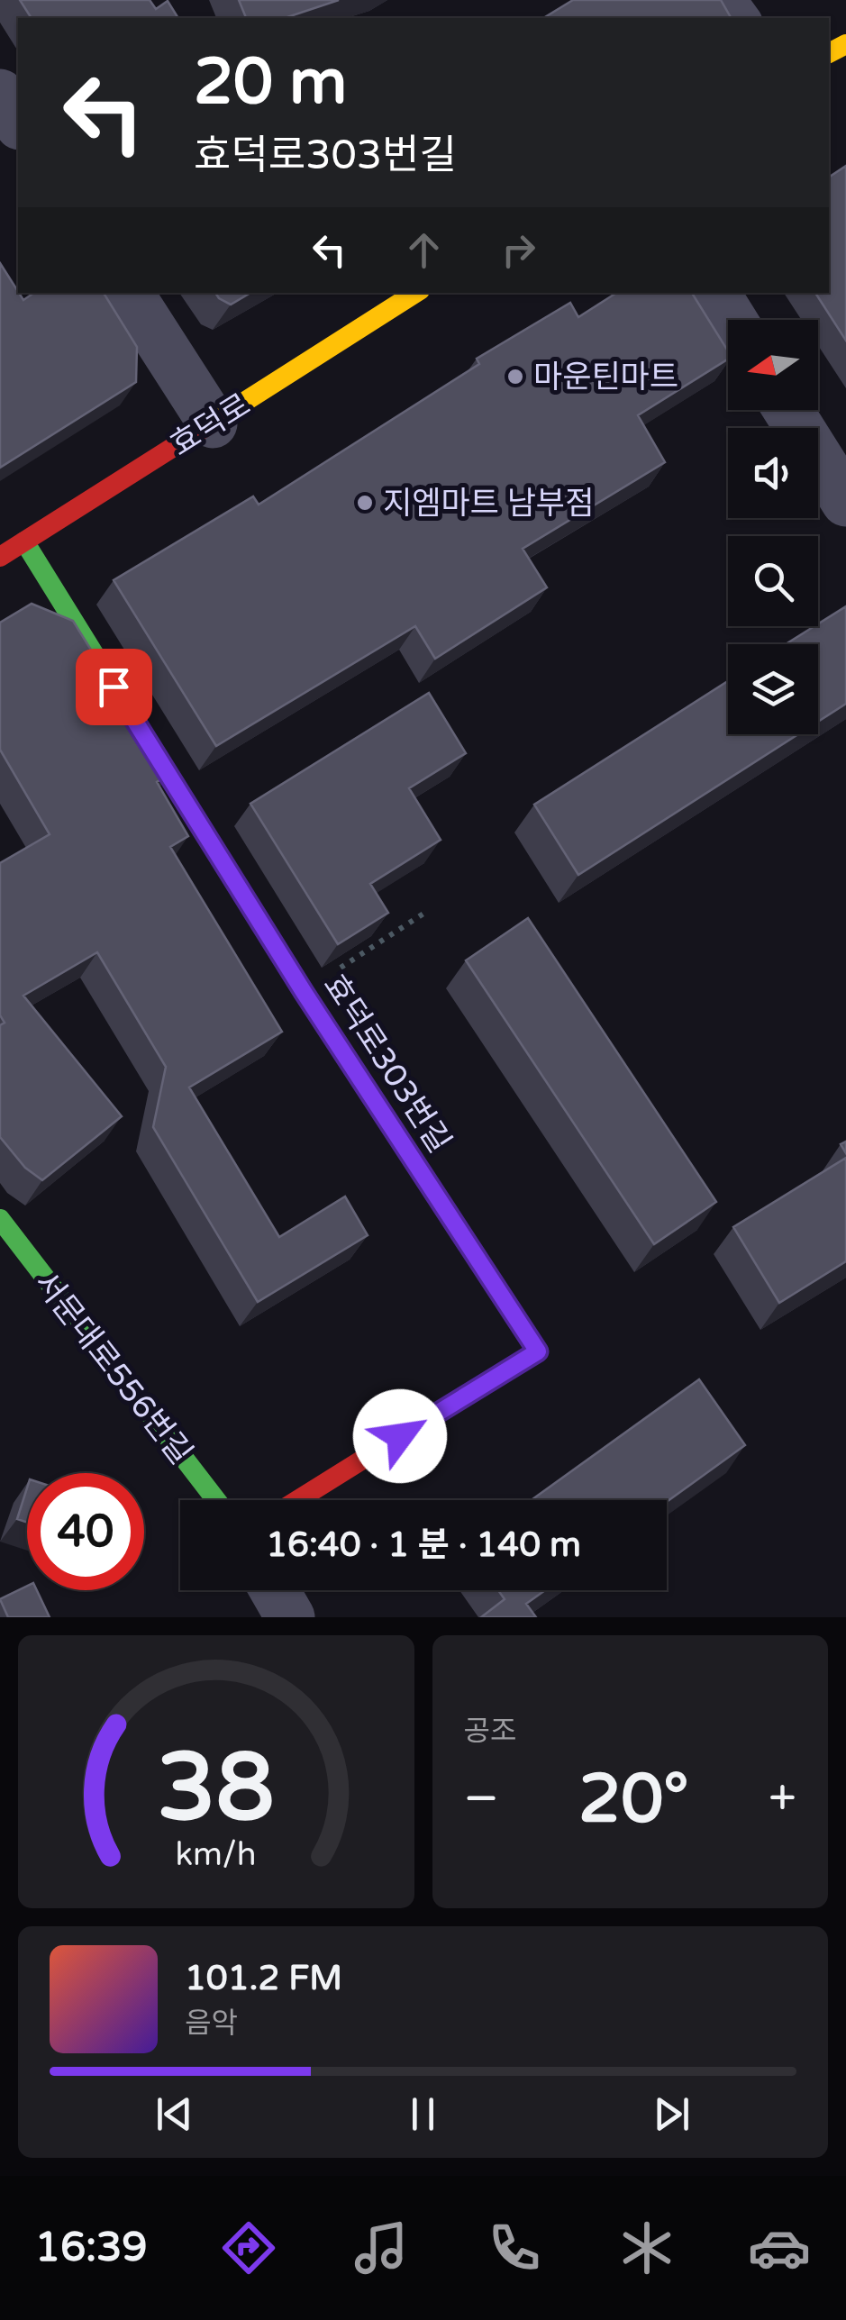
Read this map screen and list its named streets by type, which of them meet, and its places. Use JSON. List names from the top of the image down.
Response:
{
  "streets": {
    "street": ["효덕로", "효덕로303번길", "서문대로556번길"]
  },
  "crossings": [
    ["효덕로", "효덕로303번길"]
  ],
  "places": ["마운틴마트", "지엠마트 남부점"],
  "north": "left",
  "page": {
    "turn": ["20 m", "효덕로303번길"],
    "limit": "40",
    "trip": "16:40 · 1 분 · 140 m",
    "tile": "공조",
    "heat": ["−", "20°", "+"],
    "song": ["101.2 FM", "음악"],
    "tabs": "16:39",
    "gauge": ["38", "km/h"]
  }
}
